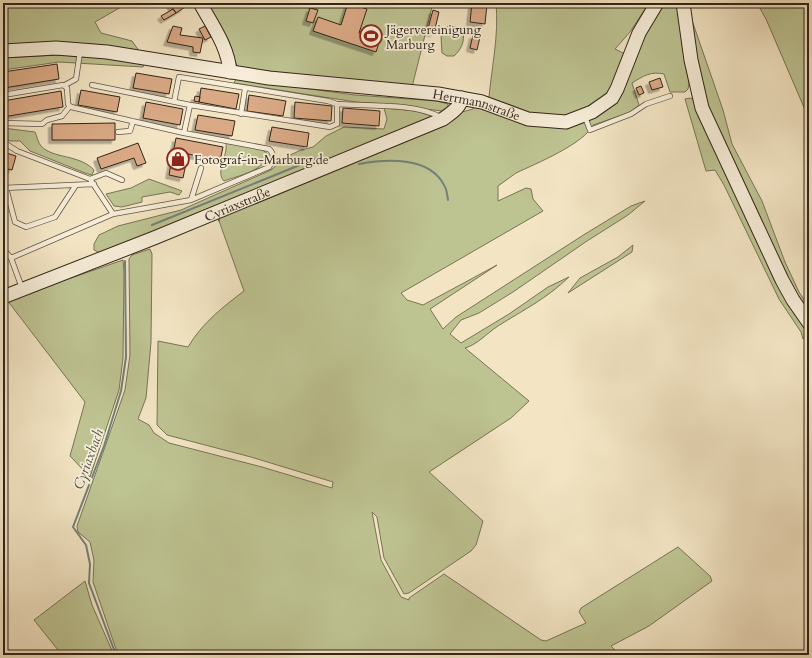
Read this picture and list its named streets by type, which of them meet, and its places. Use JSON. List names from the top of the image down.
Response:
{
  "streets": {
    "street": ["Herrmannstraße", "Cyriaxstraße"]
  },
  "crossings": [
    ["Herrmannstraße", "Cyriaxstraße"]
  ],
  "water": ["Cyriaxbach"],
  "places": {
    "sports": ["Jägervereinigung Marburg"],
    "shop": ["Fotograf-in-Marburg.de"]
  }
}
